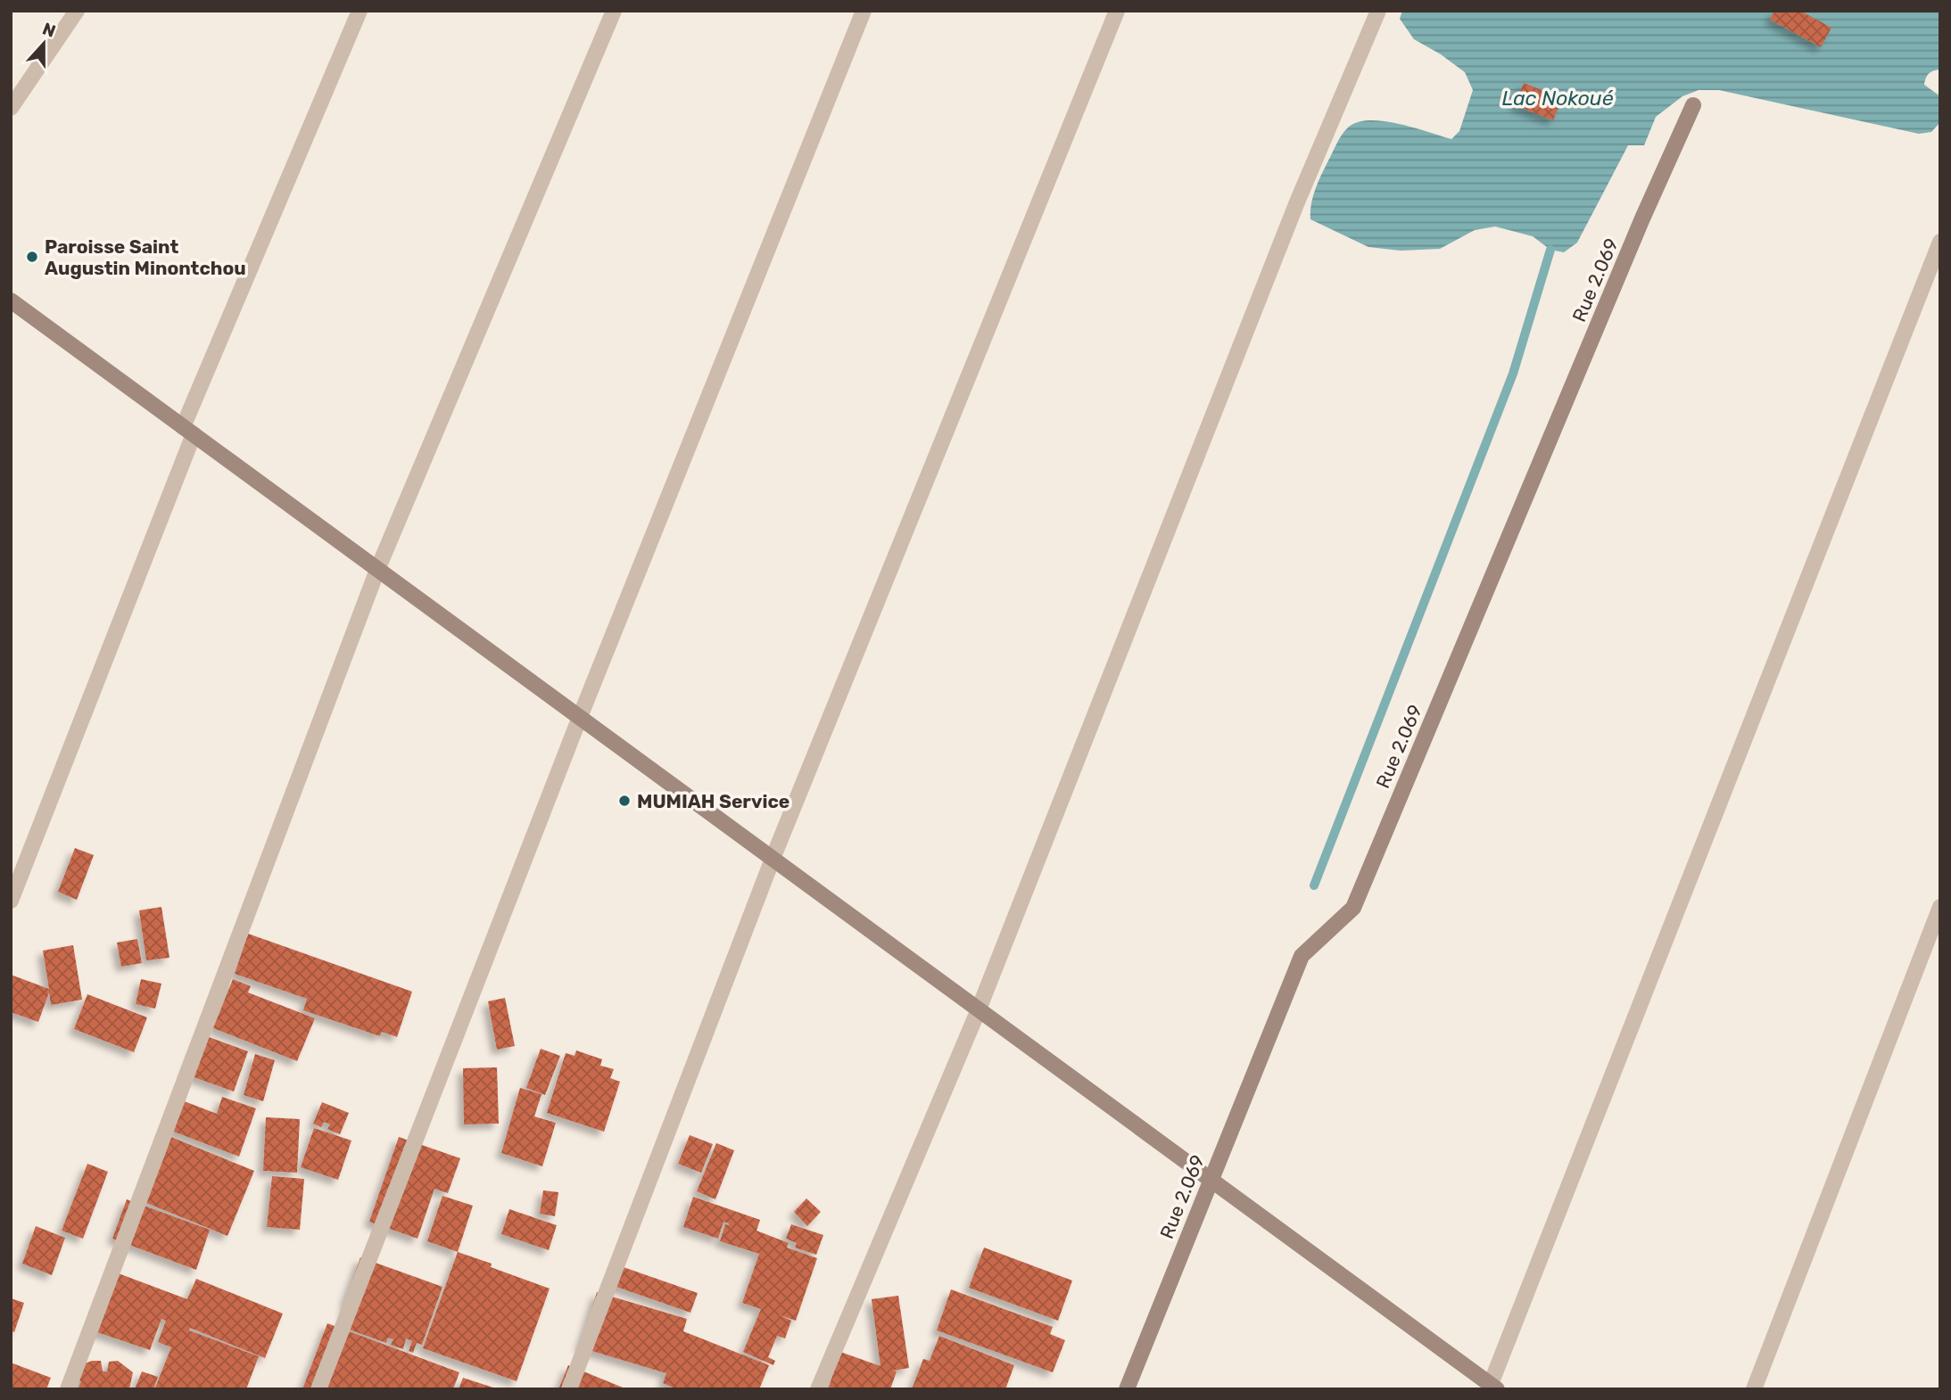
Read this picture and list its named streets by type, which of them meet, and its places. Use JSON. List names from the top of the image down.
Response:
{
  "streets": {
    "street": ["Rue 2.069"]
  },
  "water": ["Lac Nokoué"],
  "places": ["Paroisse Saint Augustin Minontchou", "MUMIAH Service"],
  "north": "top"
}
